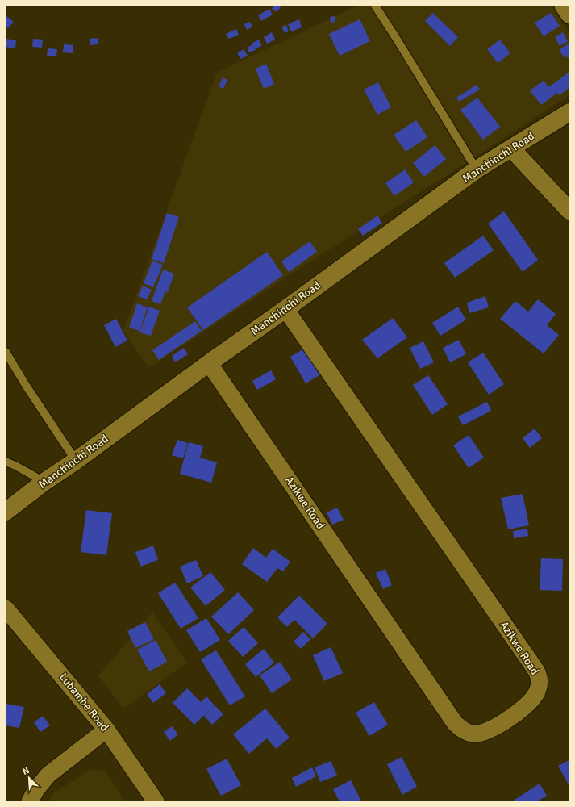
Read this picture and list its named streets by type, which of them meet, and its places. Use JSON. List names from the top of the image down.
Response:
{
  "streets": {
    "main road": ["Manchinchi Road"],
    "street": ["Azikwe Road", "Lubambe Road"]
  },
  "crossings": [
    ["Manchinchi Road", "Azikwe Road"]
  ],
  "north": "top left"
}
